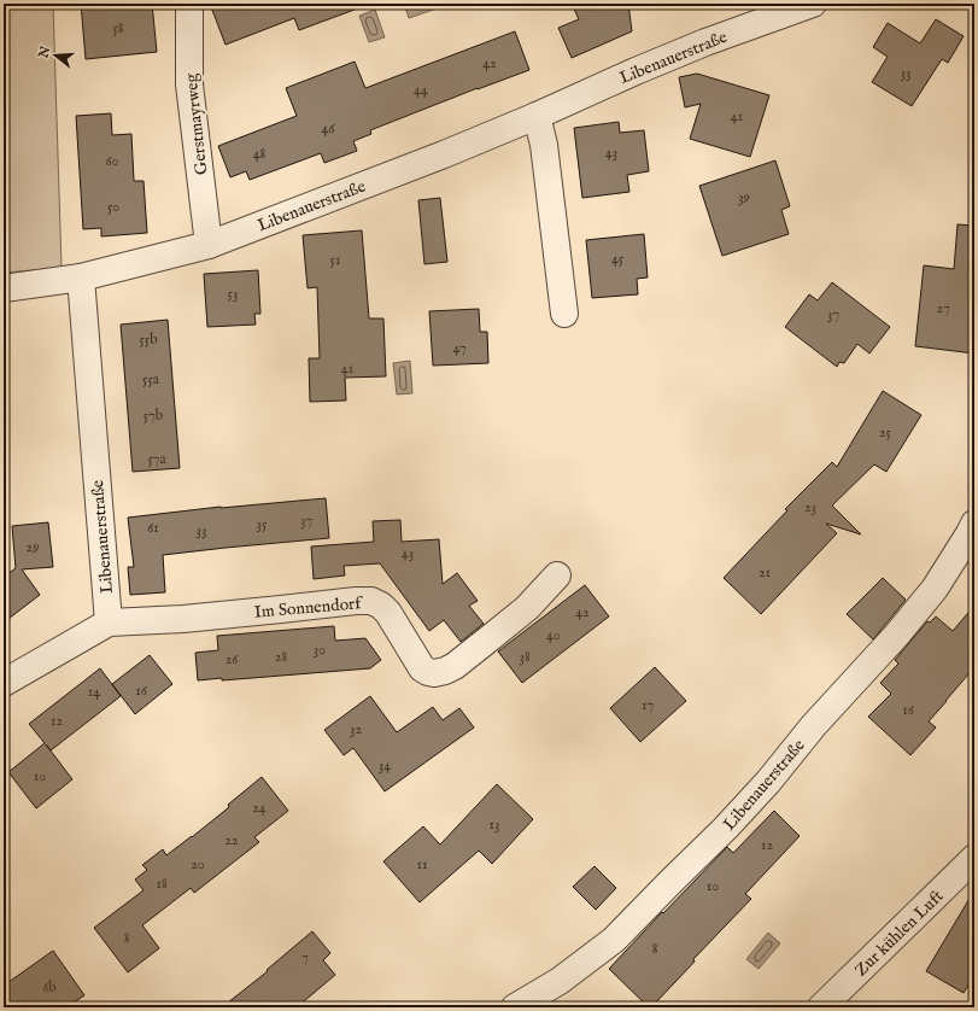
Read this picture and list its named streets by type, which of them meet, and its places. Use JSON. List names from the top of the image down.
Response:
{
  "streets": {
    "street": [
      "Libenauerstraße",
      "Gerstmayrweg",
      "Im Sonnendorf",
      "Zur kühlen Luft"
    ]
  },
  "crossings": [
    ["Libenauerstraße", "Gerstmayrweg"],
    ["Libenauerstraße", "Im Sonnendorf"]
  ],
  "house_numbers": [
    "58",
    "42",
    "33",
    "44",
    "41",
    "46",
    "43",
    "48",
    "60",
    "39",
    "50",
    "45",
    "51",
    "53",
    "27",
    "37",
    "55b",
    "47",
    "41",
    "55a",
    "57b",
    "25",
    "57a",
    "23",
    "37",
    "35",
    "61",
    "33",
    "29",
    "43",
    "21",
    "42",
    "40",
    "30",
    "28",
    "38",
    "26",
    "16",
    "14",
    "17",
    "16",
    "12",
    "32",
    "34",
    "10",
    "24",
    "13",
    "22",
    "12",
    "20",
    "11",
    "18",
    "10",
    "8",
    "8",
    "7",
    "6b"
  ],
  "north": "left"
}
